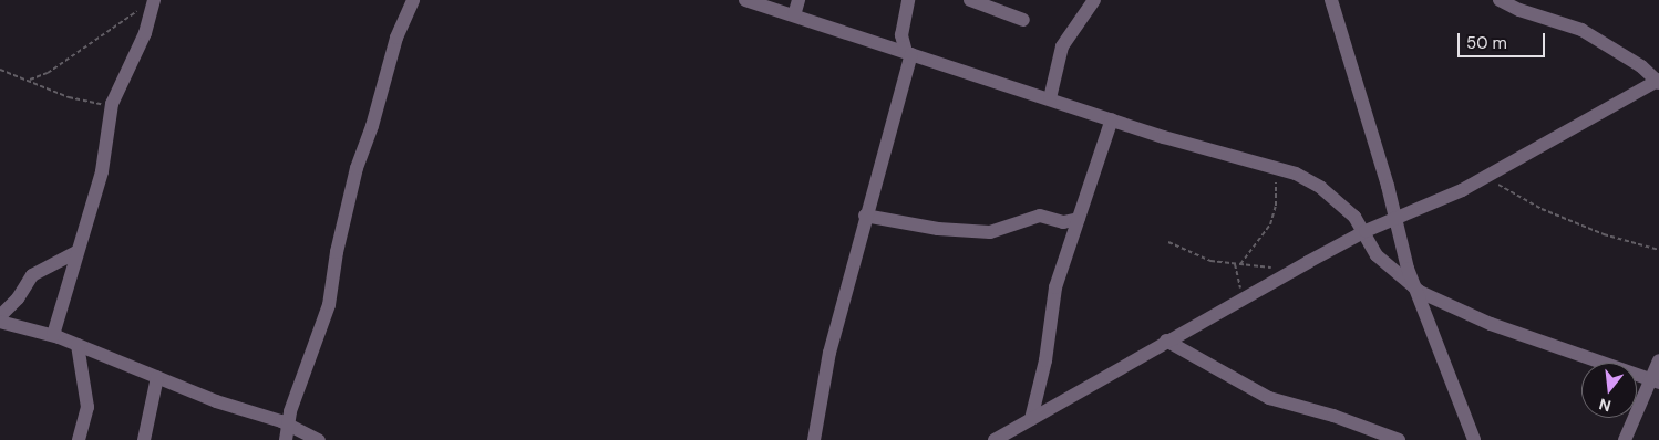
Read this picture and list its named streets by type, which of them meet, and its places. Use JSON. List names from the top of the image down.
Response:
{
  "scale_bar": "50 m",
  "north": "bottom"
}
